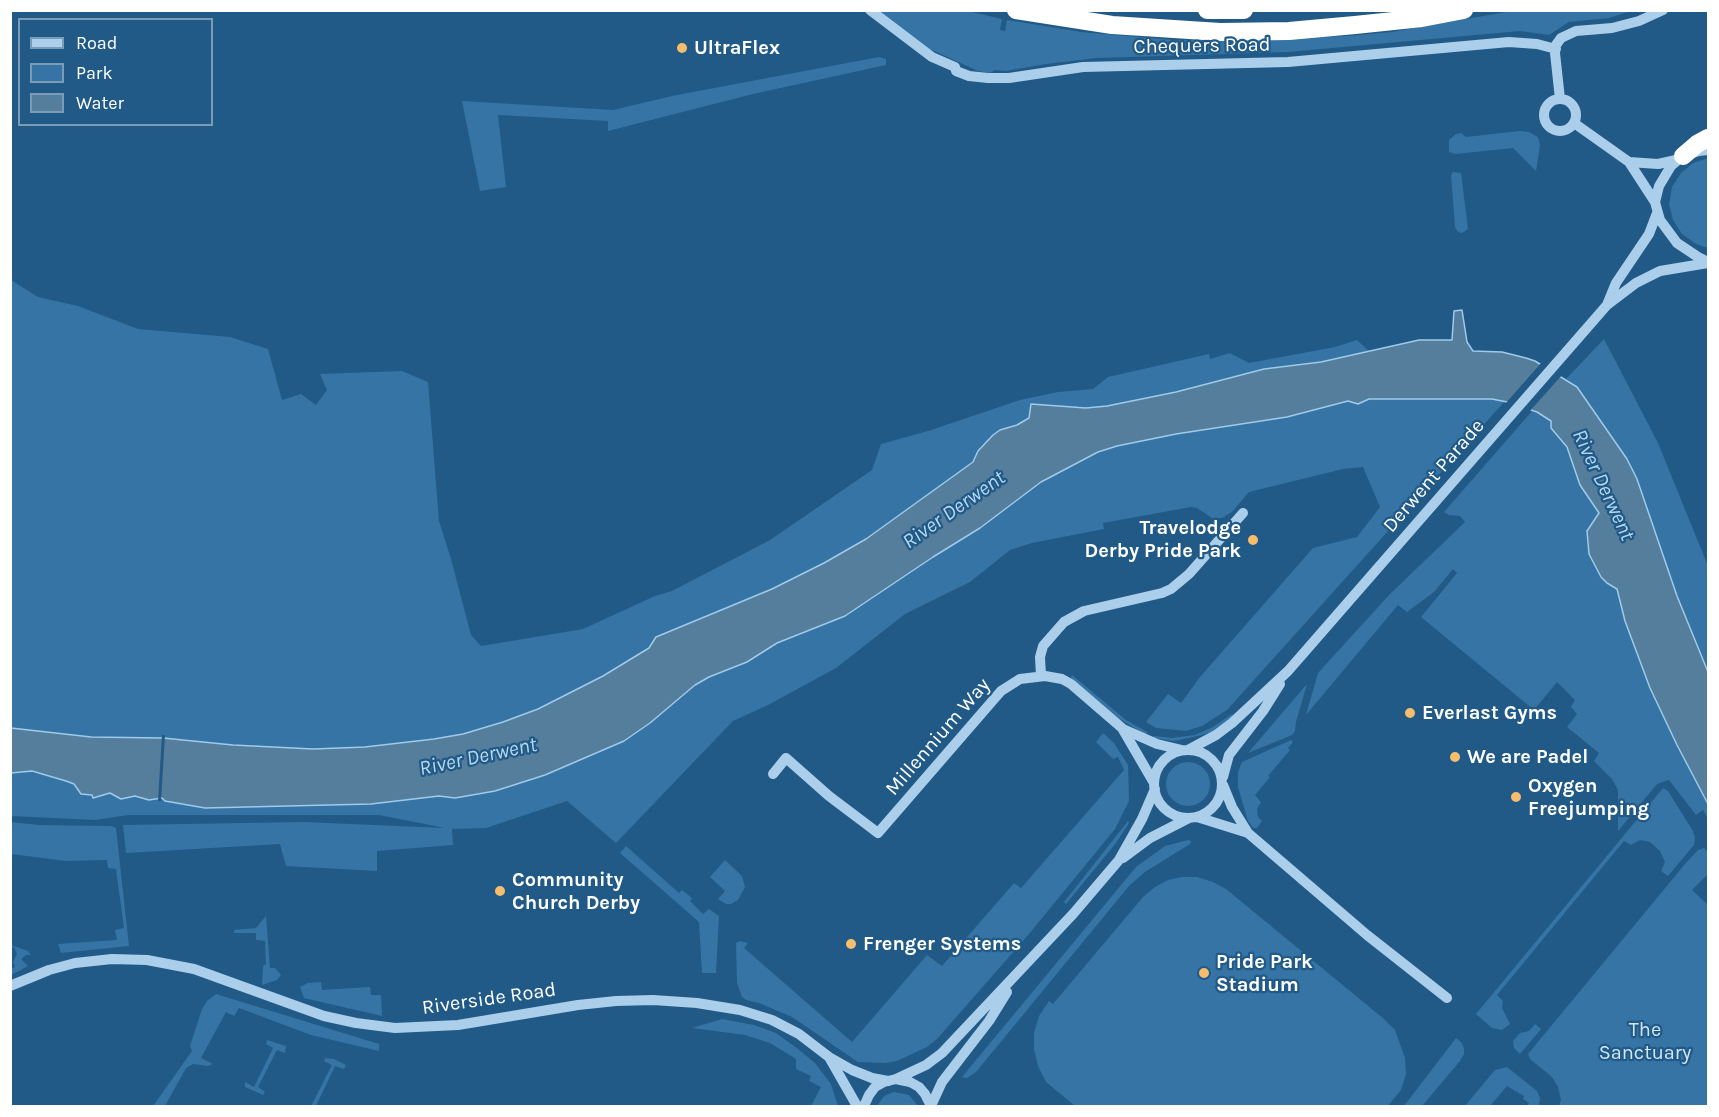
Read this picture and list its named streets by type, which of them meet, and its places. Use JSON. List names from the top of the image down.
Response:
{
  "streets": {
    "street": [
      "Chequers Road",
      "Derwent Parade",
      "Millennium Way",
      "Riverside Road"
    ]
  },
  "crossings": [
    ["Derwent Parade", "Millennium Way"]
  ],
  "water": ["River Derwent"],
  "parks": ["The Sanctuary"],
  "places": [
    "UltraFlex",
    "Travelodge Derby Pride Park",
    "Everlast Gyms",
    "We are Padel",
    "Oxygen Freejumping",
    "Community Church Derby",
    "Frenger Systems",
    "Pride Park Stadium"
  ],
  "legend": ["Road", "Park", "Water"]
}
